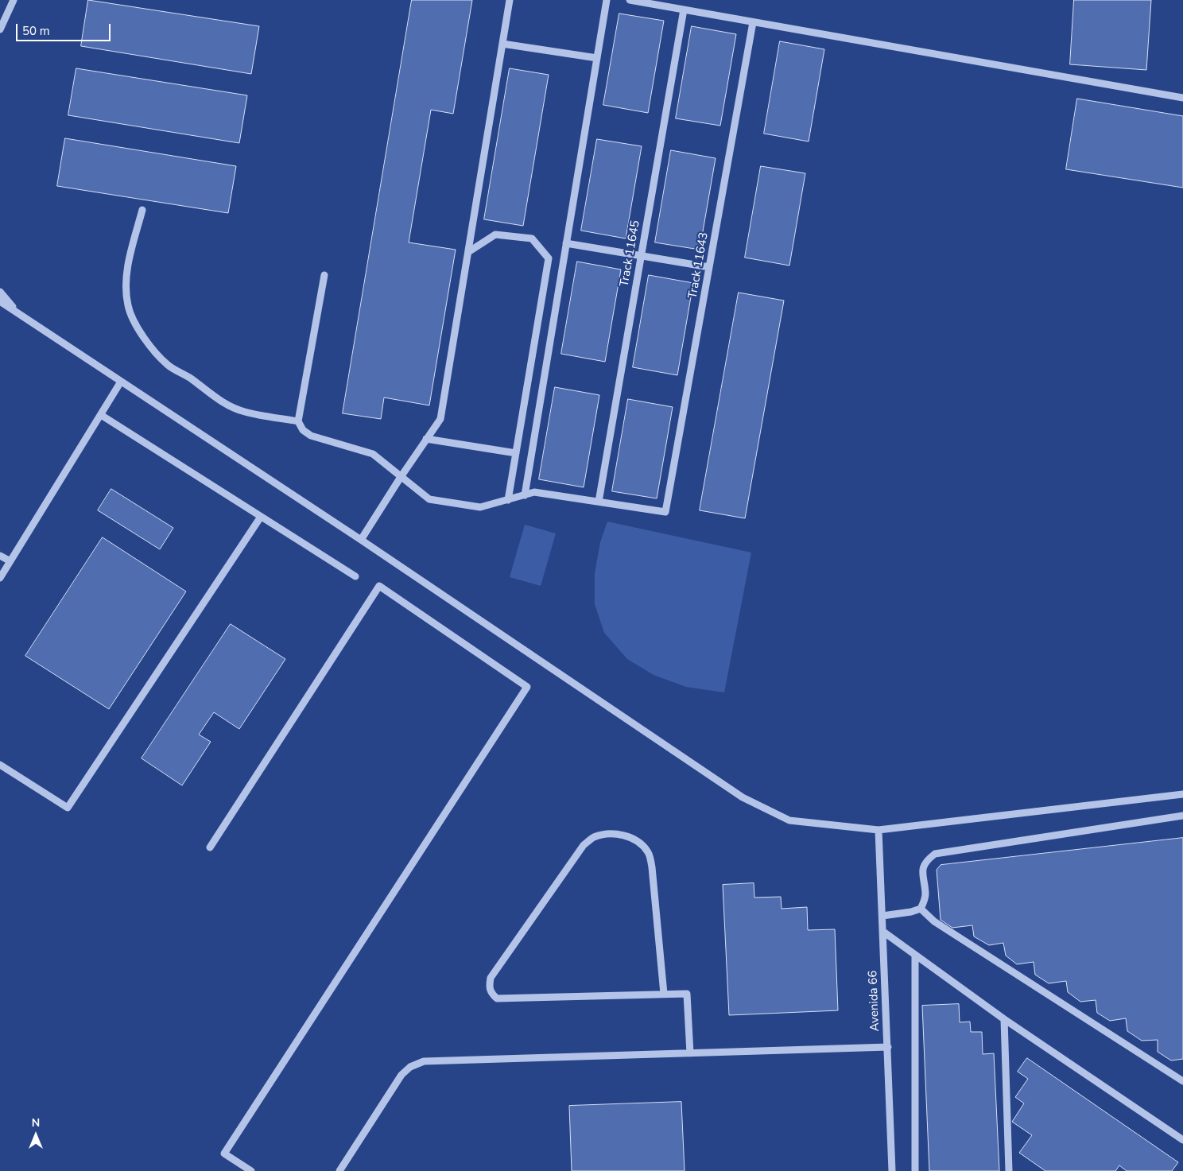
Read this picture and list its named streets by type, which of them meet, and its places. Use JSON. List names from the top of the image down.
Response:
{
  "streets": {
    "street": ["Track 11645", "Track 11643", "Avenida 66"]
  },
  "crossings": [
    ["Track 11645", "Track 11643"]
  ],
  "scale_bar": "50 m",
  "north": "top"
}
